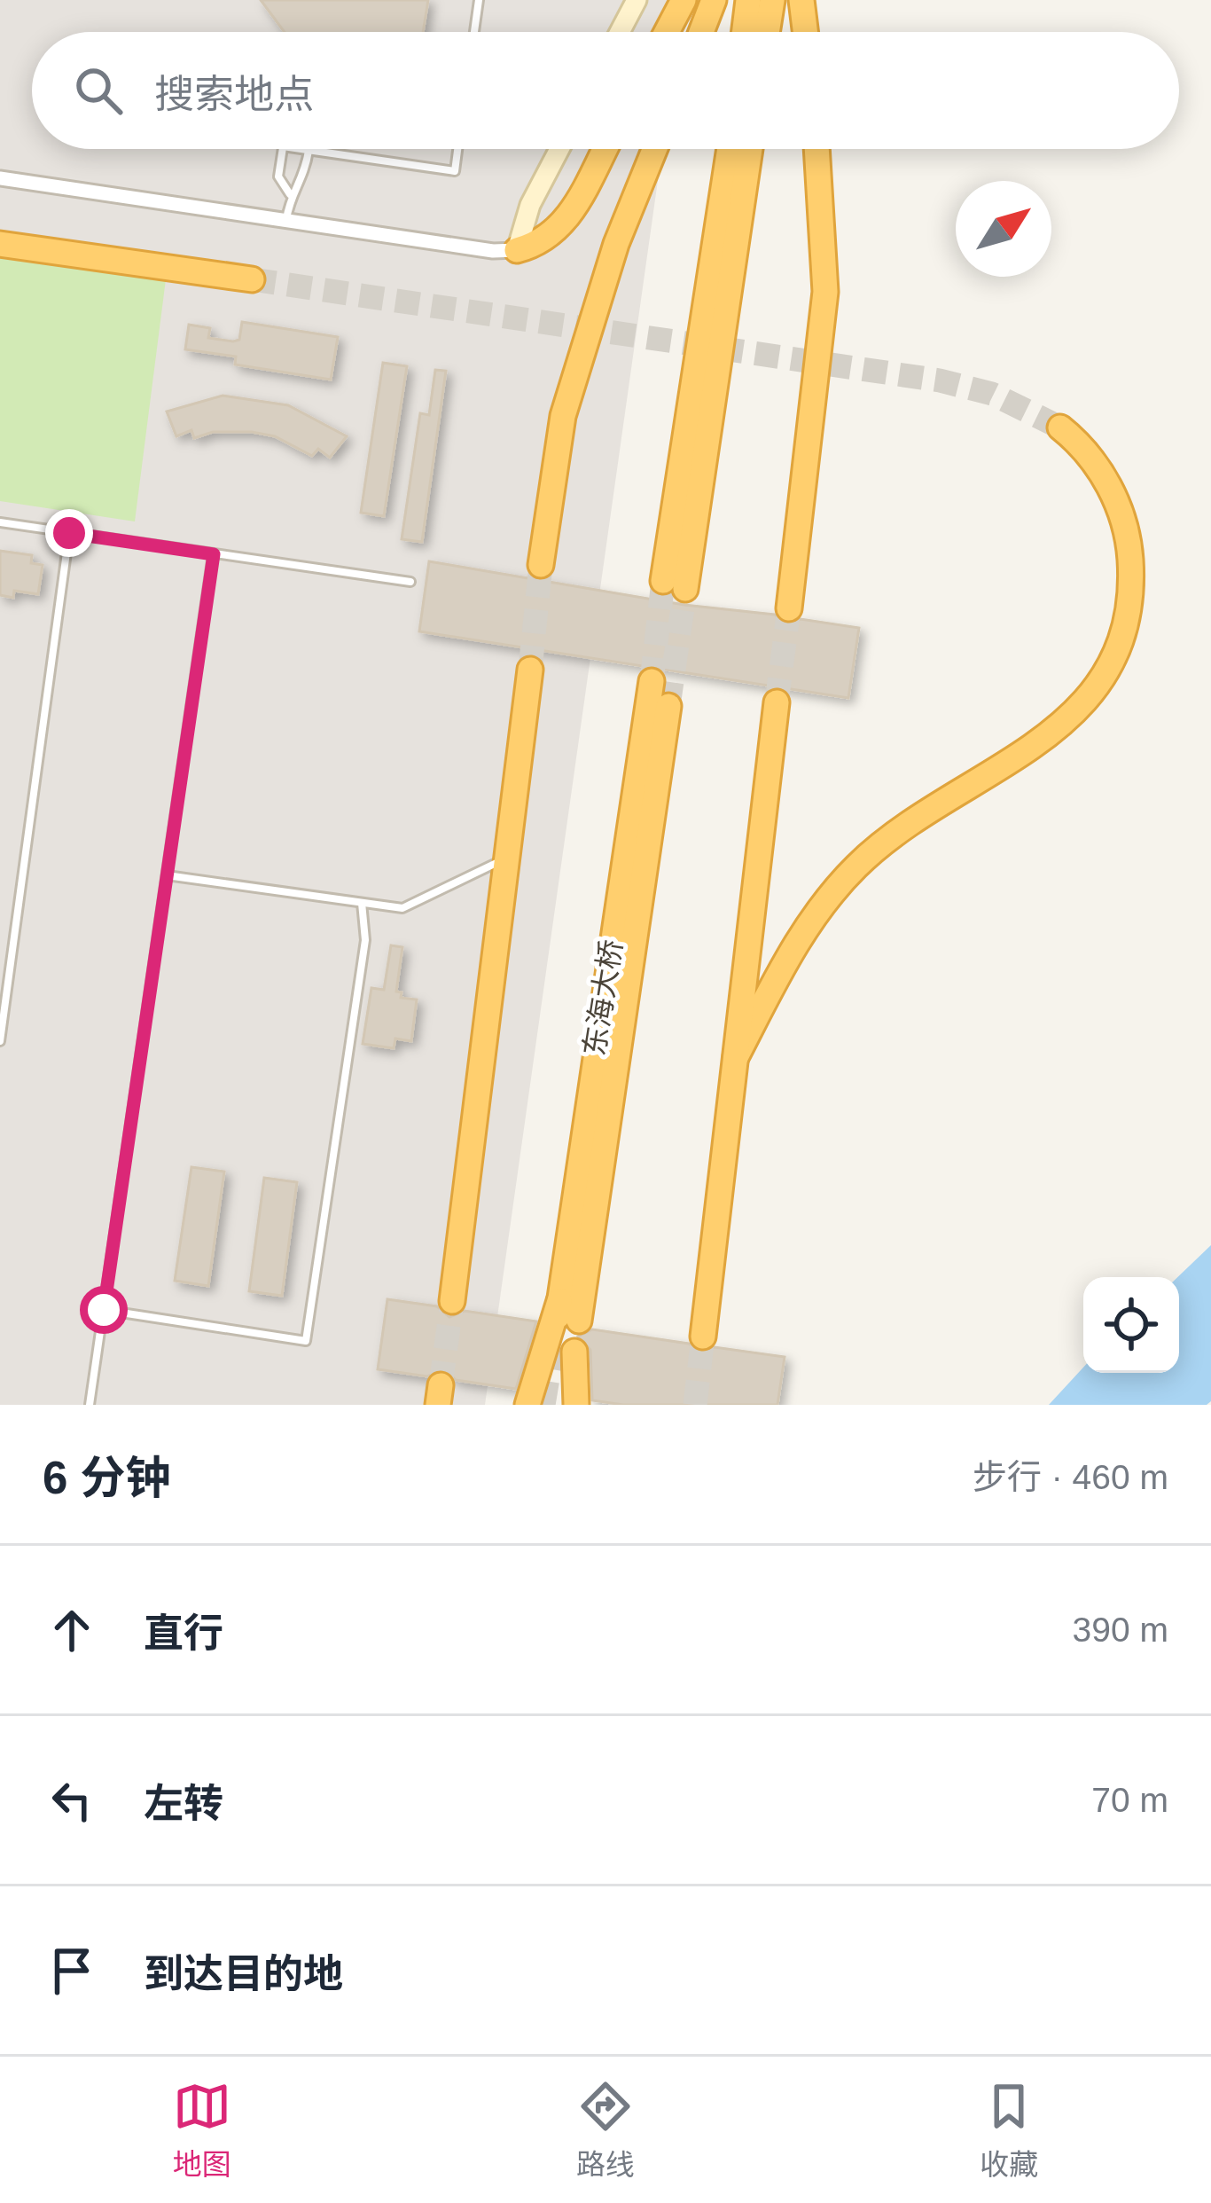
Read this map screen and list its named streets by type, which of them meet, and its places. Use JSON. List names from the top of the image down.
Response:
{
  "streets": {
    "highway": ["东海大桥"]
  },
  "north": "top right",
  "page": {
    "search": "搜索地点",
    "heading": ["6 分钟", "步行 · 460 m"],
    "list": [
      ["直行", "390 m"],
      ["左转", "70 m"],
      "到达目的地"
    ],
    "nav": ["地图", "路线", "收藏"]
  }
}
